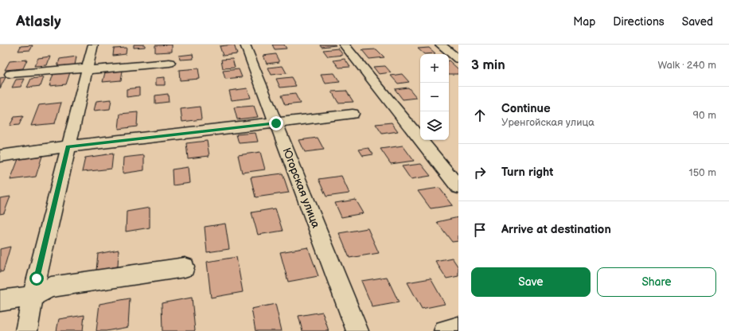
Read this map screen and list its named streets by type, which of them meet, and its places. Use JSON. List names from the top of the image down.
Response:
{
  "streets": {
    "street": ["Югорская улица"]
  },
  "page": {
    "header": "Atlasly",
    "nav": ["Map", "Directions", "Saved"],
    "heading": ["3 min", "Walk · 240 m"],
    "map_buttons": ["+", "−"],
    "list": [
      ["Continue", "Уренгойская улица", "90 m"],
      ["Turn right", "150 m"],
      "Arrive at destination"
    ],
    "buttons": ["Save", "Share"]
  }
}
